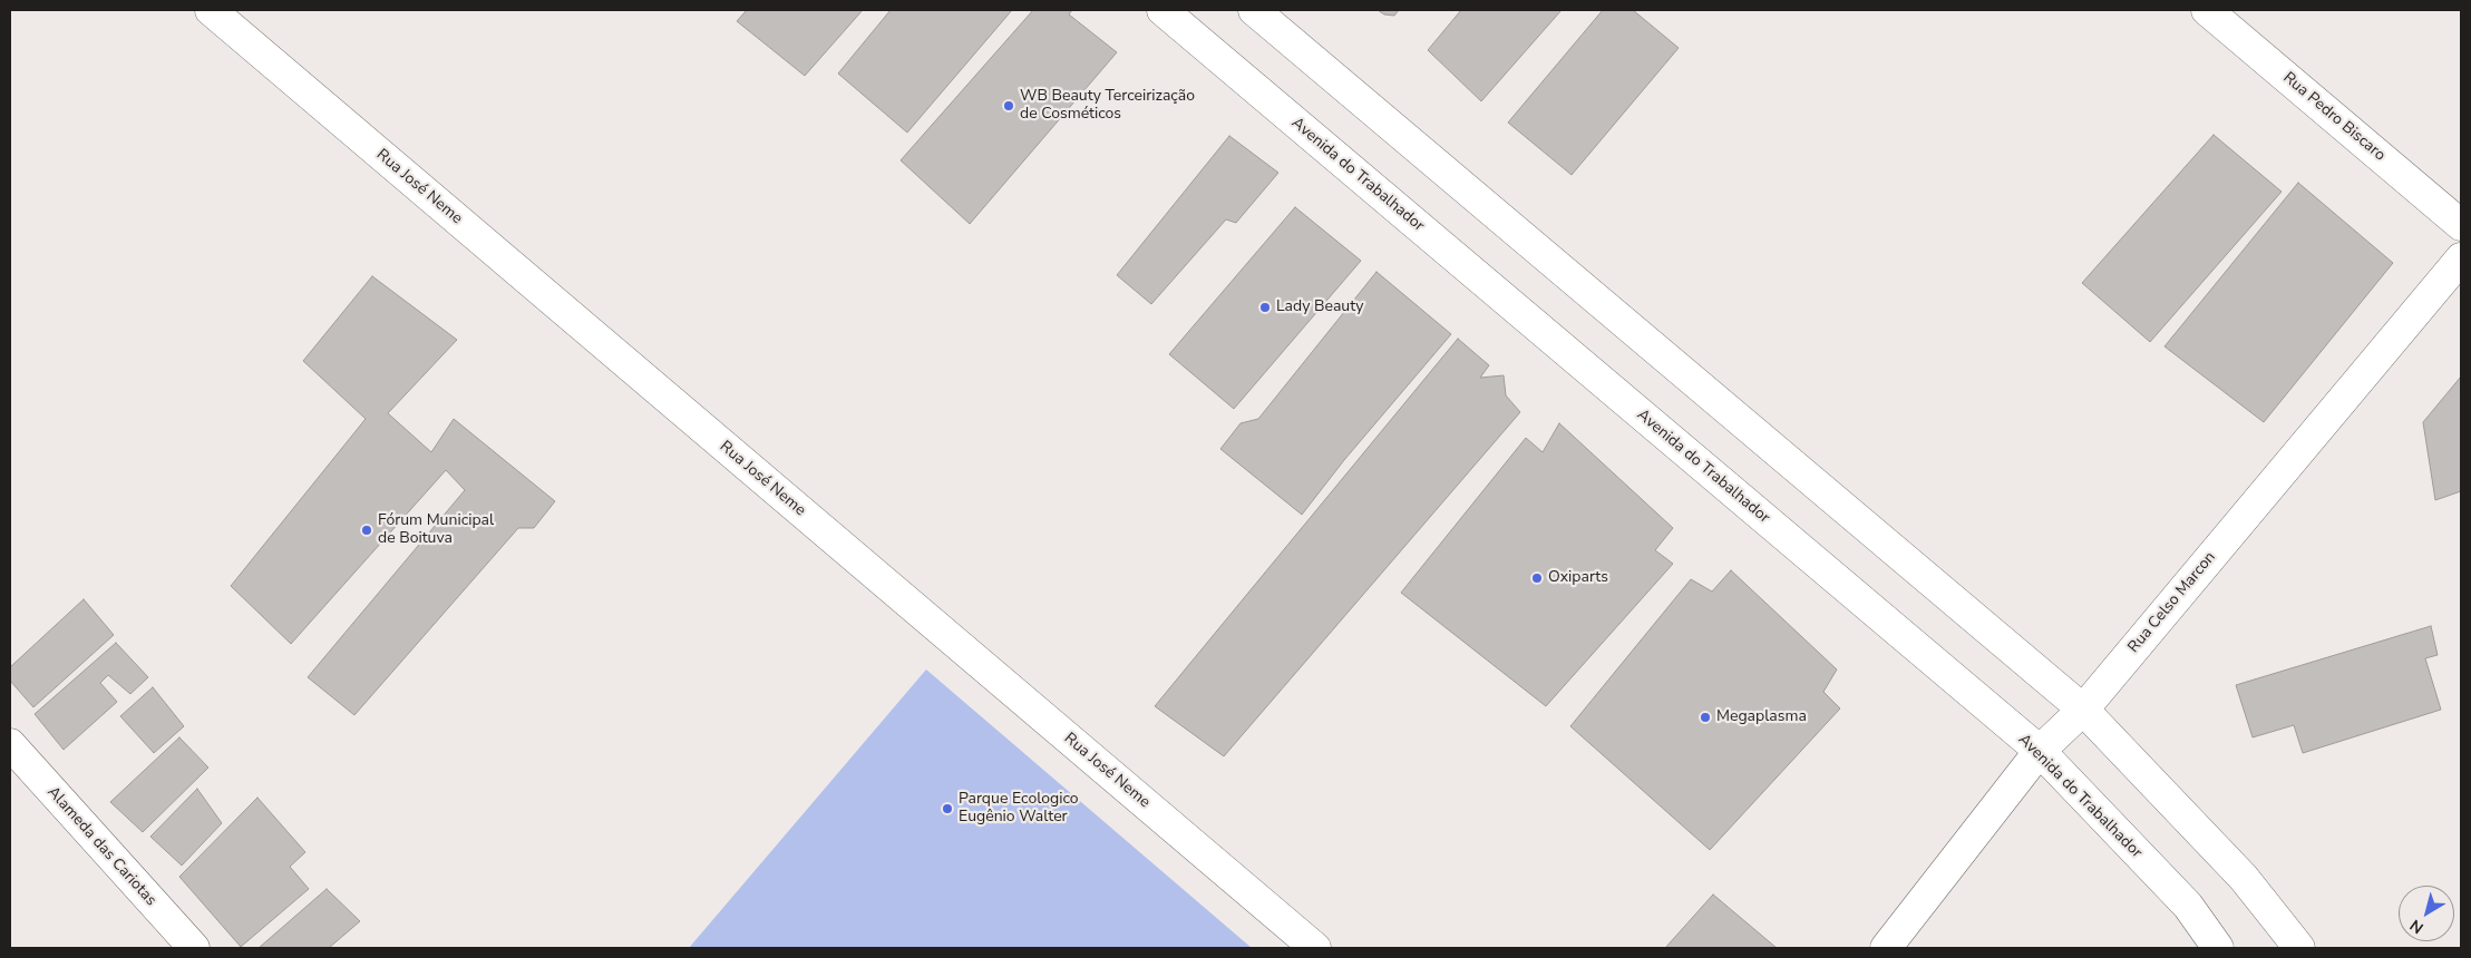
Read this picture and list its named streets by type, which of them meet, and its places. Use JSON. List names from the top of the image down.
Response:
{
  "streets": {
    "street": [
      "Rua Pedro Biscaro",
      "Avenida do Trabalhador",
      "Rua José Neme",
      "Rua Celso Marcon",
      "Alameda das Cariotas"
    ]
  },
  "crossings": [
    ["Avenida do Trabalhador", "Rua Celso Marcon"]
  ],
  "places": [
    "WB Beauty Terceirização de Cosméticos",
    "Lady Beauty",
    "Fórum Municipal de Boituva",
    "Oxiparts",
    "Megaplasma",
    "Parque Ecologico Eugênio Walter"
  ],
  "north": "bottom left"
}
